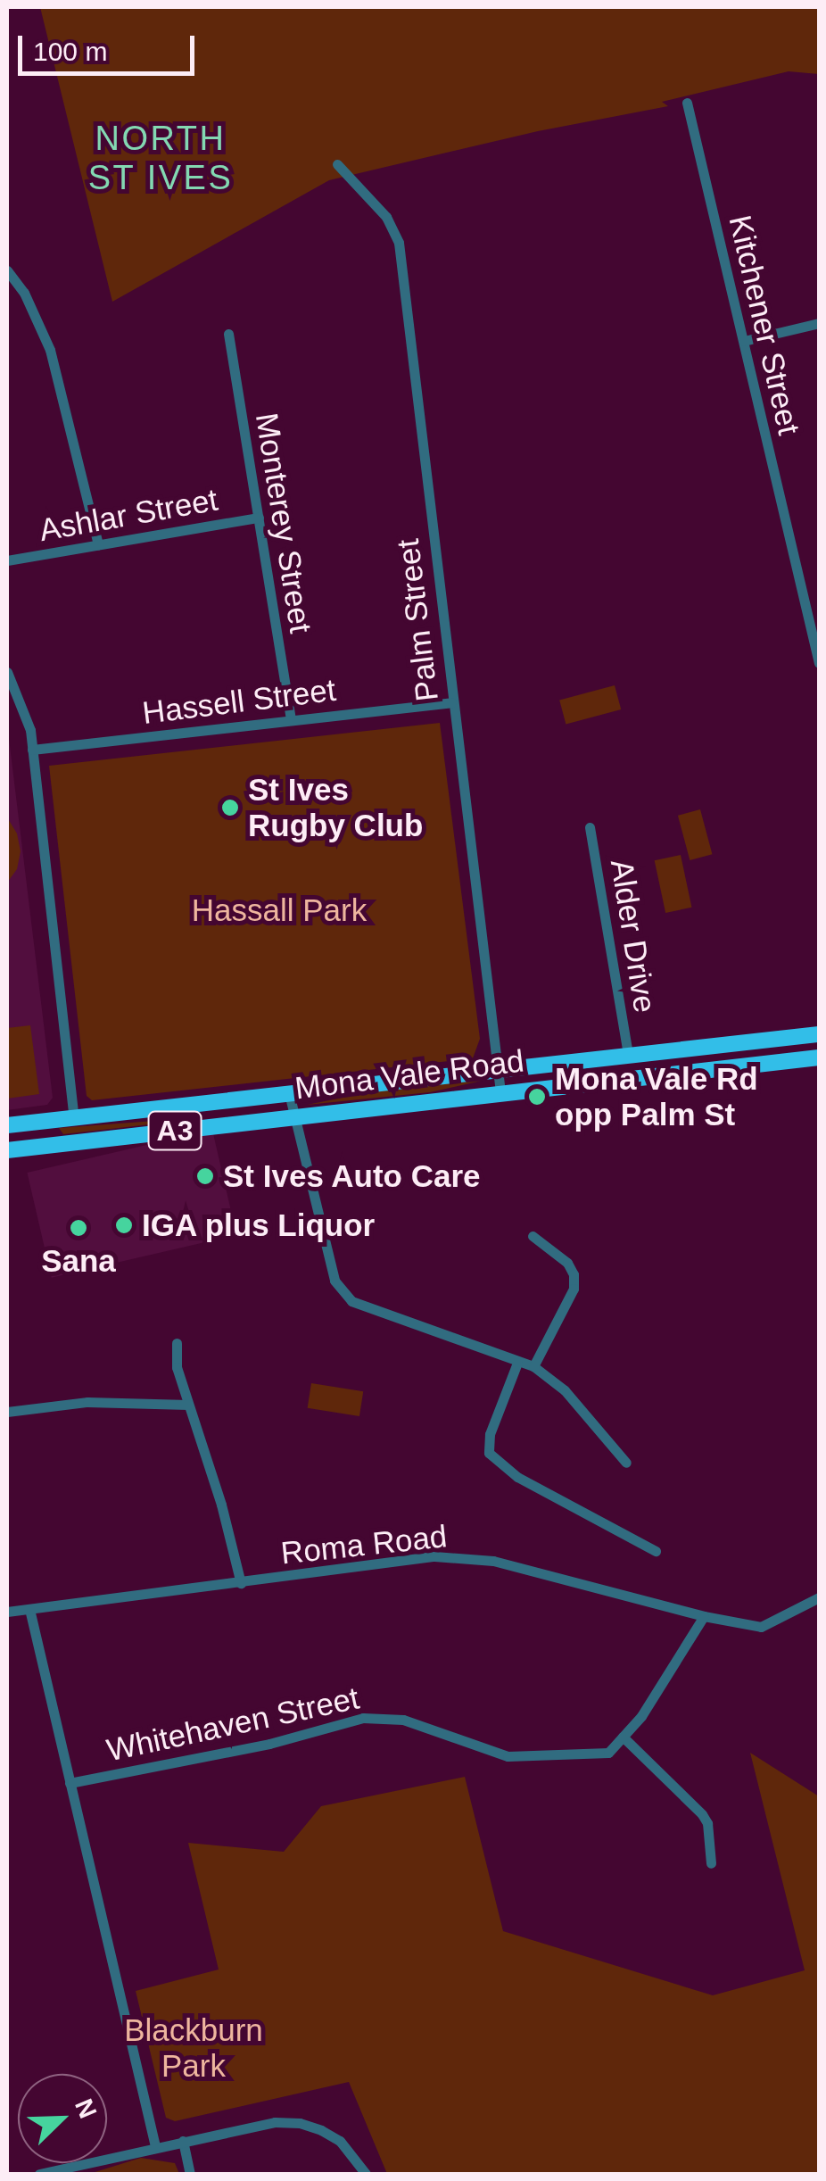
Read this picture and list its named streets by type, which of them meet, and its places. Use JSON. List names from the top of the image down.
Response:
{
  "streets": {
    "highway": ["Mona Vale Road", "A3"],
    "street": [
      "Kitchener Street",
      "Ashlar Street",
      "Monterey Street",
      "Palm Street",
      "Hassell Street",
      "Alder Drive",
      "Roma Road",
      "Whitehaven Street"
    ]
  },
  "crossings": [
    ["Ashlar Street", "Monterey Street"],
    ["Monterey Street", "Hassell Street"],
    ["Palm Street", "Hassell Street"],
    ["Palm Street", "Mona Vale Road"],
    ["Alder Drive", "Mona Vale Road"],
    ["Roma Road", "Whitehaven Street"]
  ],
  "districts": ["NORTH ST IVES"],
  "parks": ["Hassall Park", "Blackburn Park"],
  "places": [
    "St Ives Rugby Club",
    "Mona Vale Rd opp Palm St",
    "St Ives Auto Care",
    "IGA plus Liquor",
    "Sana"
  ],
  "scale_bar": "100 m",
  "north": "top right"
}
